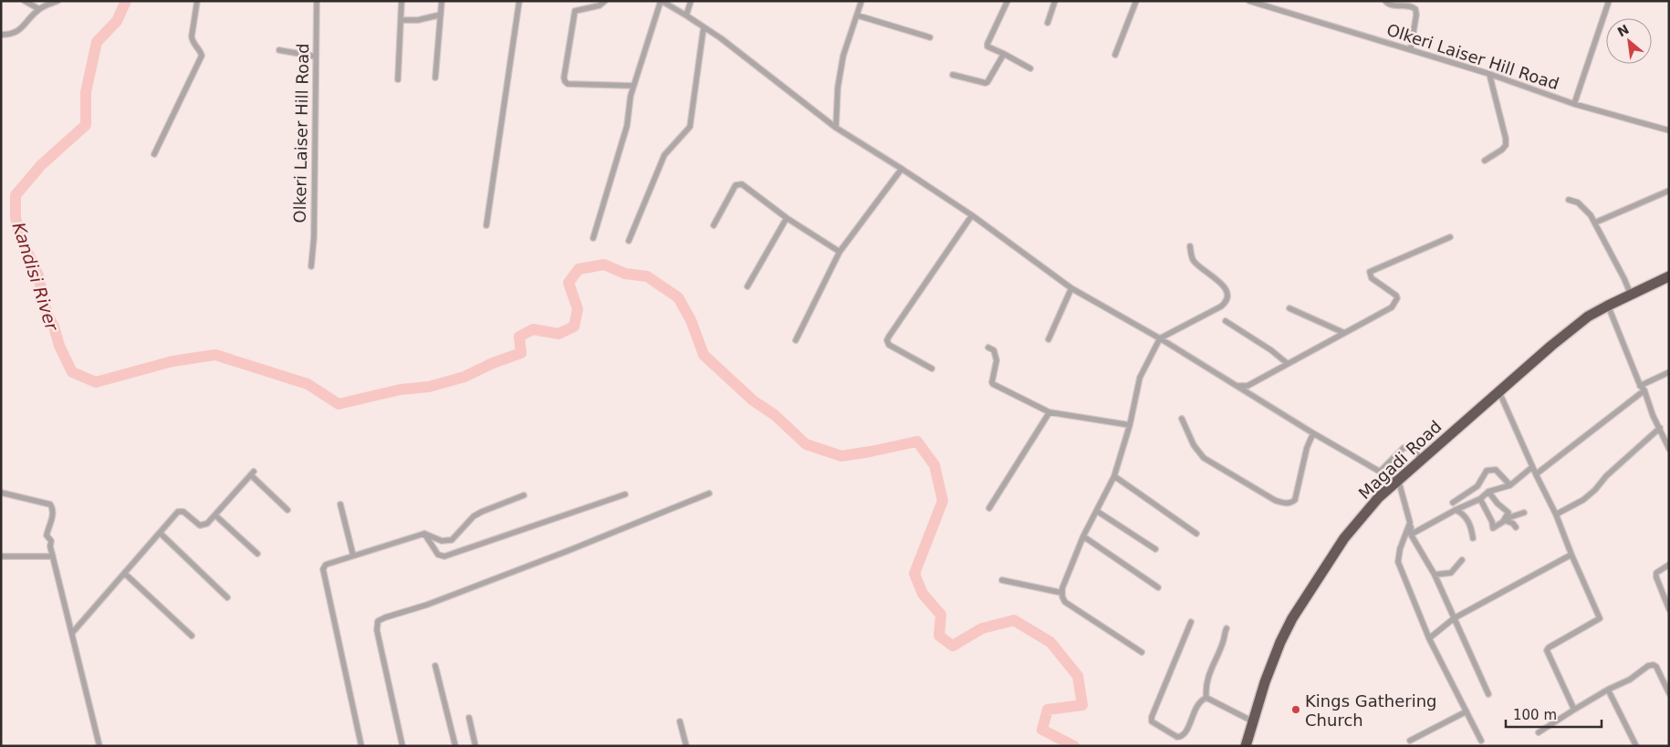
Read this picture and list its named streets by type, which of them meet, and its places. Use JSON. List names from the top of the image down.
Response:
{
  "streets": {
    "highway": ["Magadi Road"],
    "street": ["Olkeri Laiser Hill Road"]
  },
  "water": ["Kandisi River"],
  "places": ["Kings Gathering Church"],
  "scale_bar": "100 m",
  "north": "top left"
}
